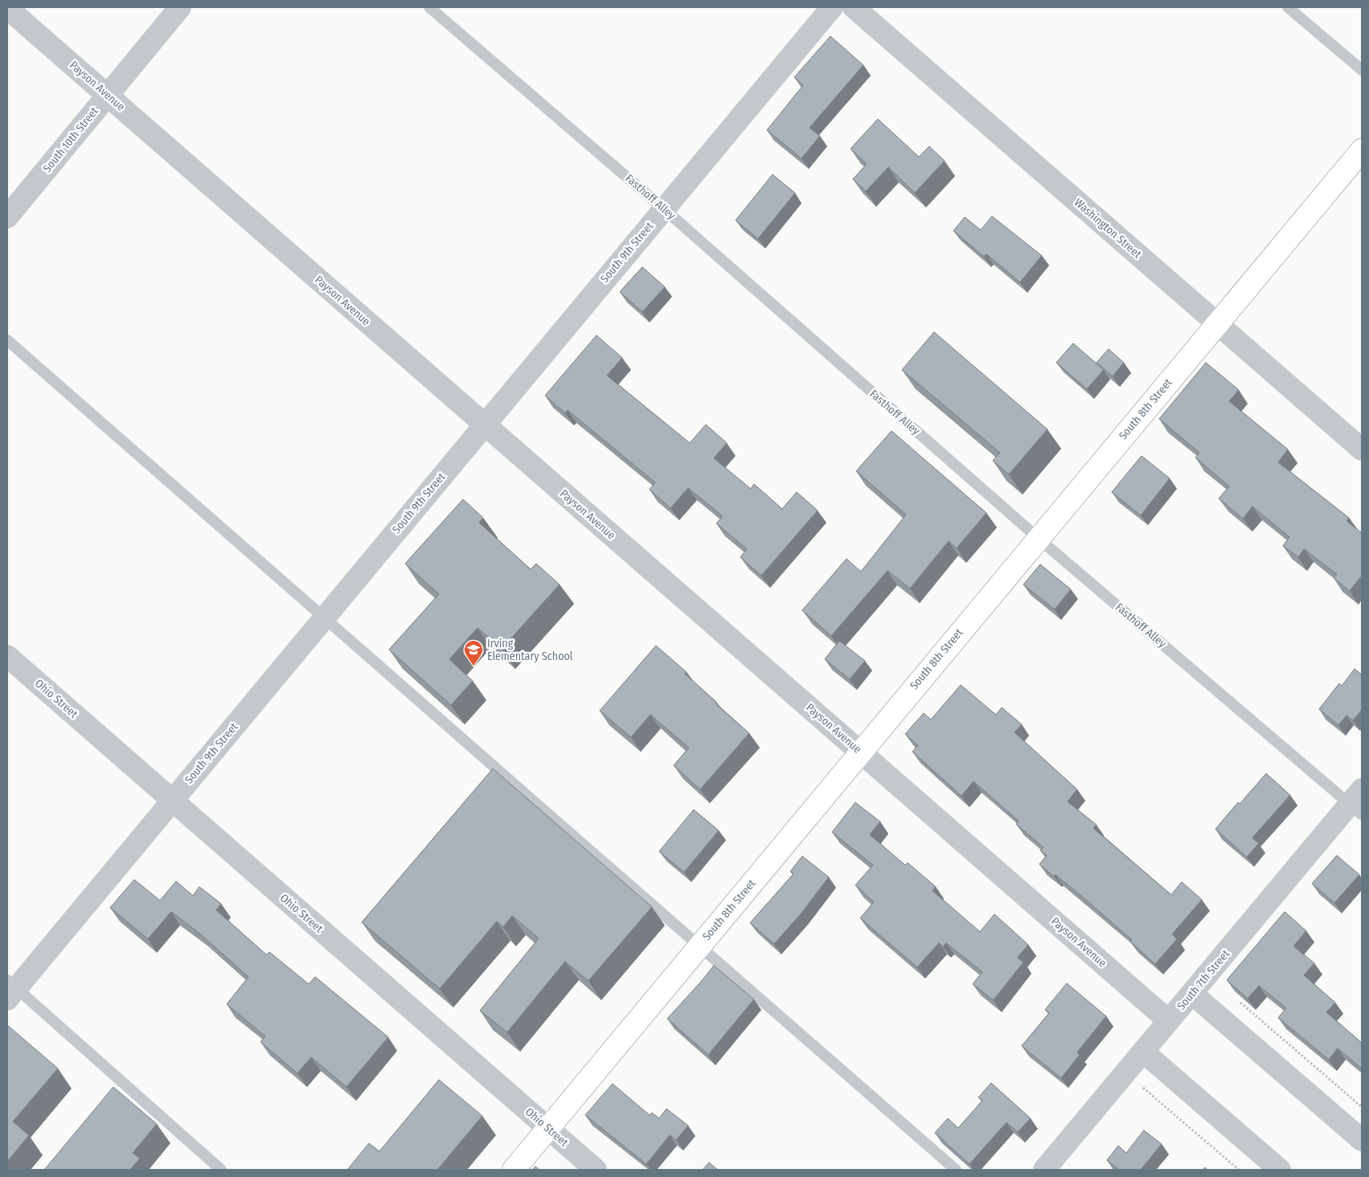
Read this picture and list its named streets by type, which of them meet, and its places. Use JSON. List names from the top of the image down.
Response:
{
  "streets": {
    "street": [
      "Payson Avenue",
      "South 10th Street",
      "Washington Street",
      "South 9th Street",
      "South 8th Street",
      "Ohio Street",
      "South 7th Street"
    ],
    "lane": ["Fasthoff Alley"]
  },
  "crossings": [
    ["Payson Avenue", "South 10th Street"],
    ["Payson Avenue", "South 9th Street"],
    ["Payson Avenue", "South 8th Street"],
    ["Payson Avenue", "South 7th Street"],
    ["Fasthoff Alley", "South 9th Street"],
    ["Fasthoff Alley", "South 8th Street"],
    ["Fasthoff Alley", "South 7th Street"],
    ["Washington Street", "South 8th Street"],
    ["South 9th Street", "Ohio Street"],
    ["South 8th Street", "Ohio Street"]
  ],
  "places": {
    "school or university": ["Irving Elementary School"]
  }
}
